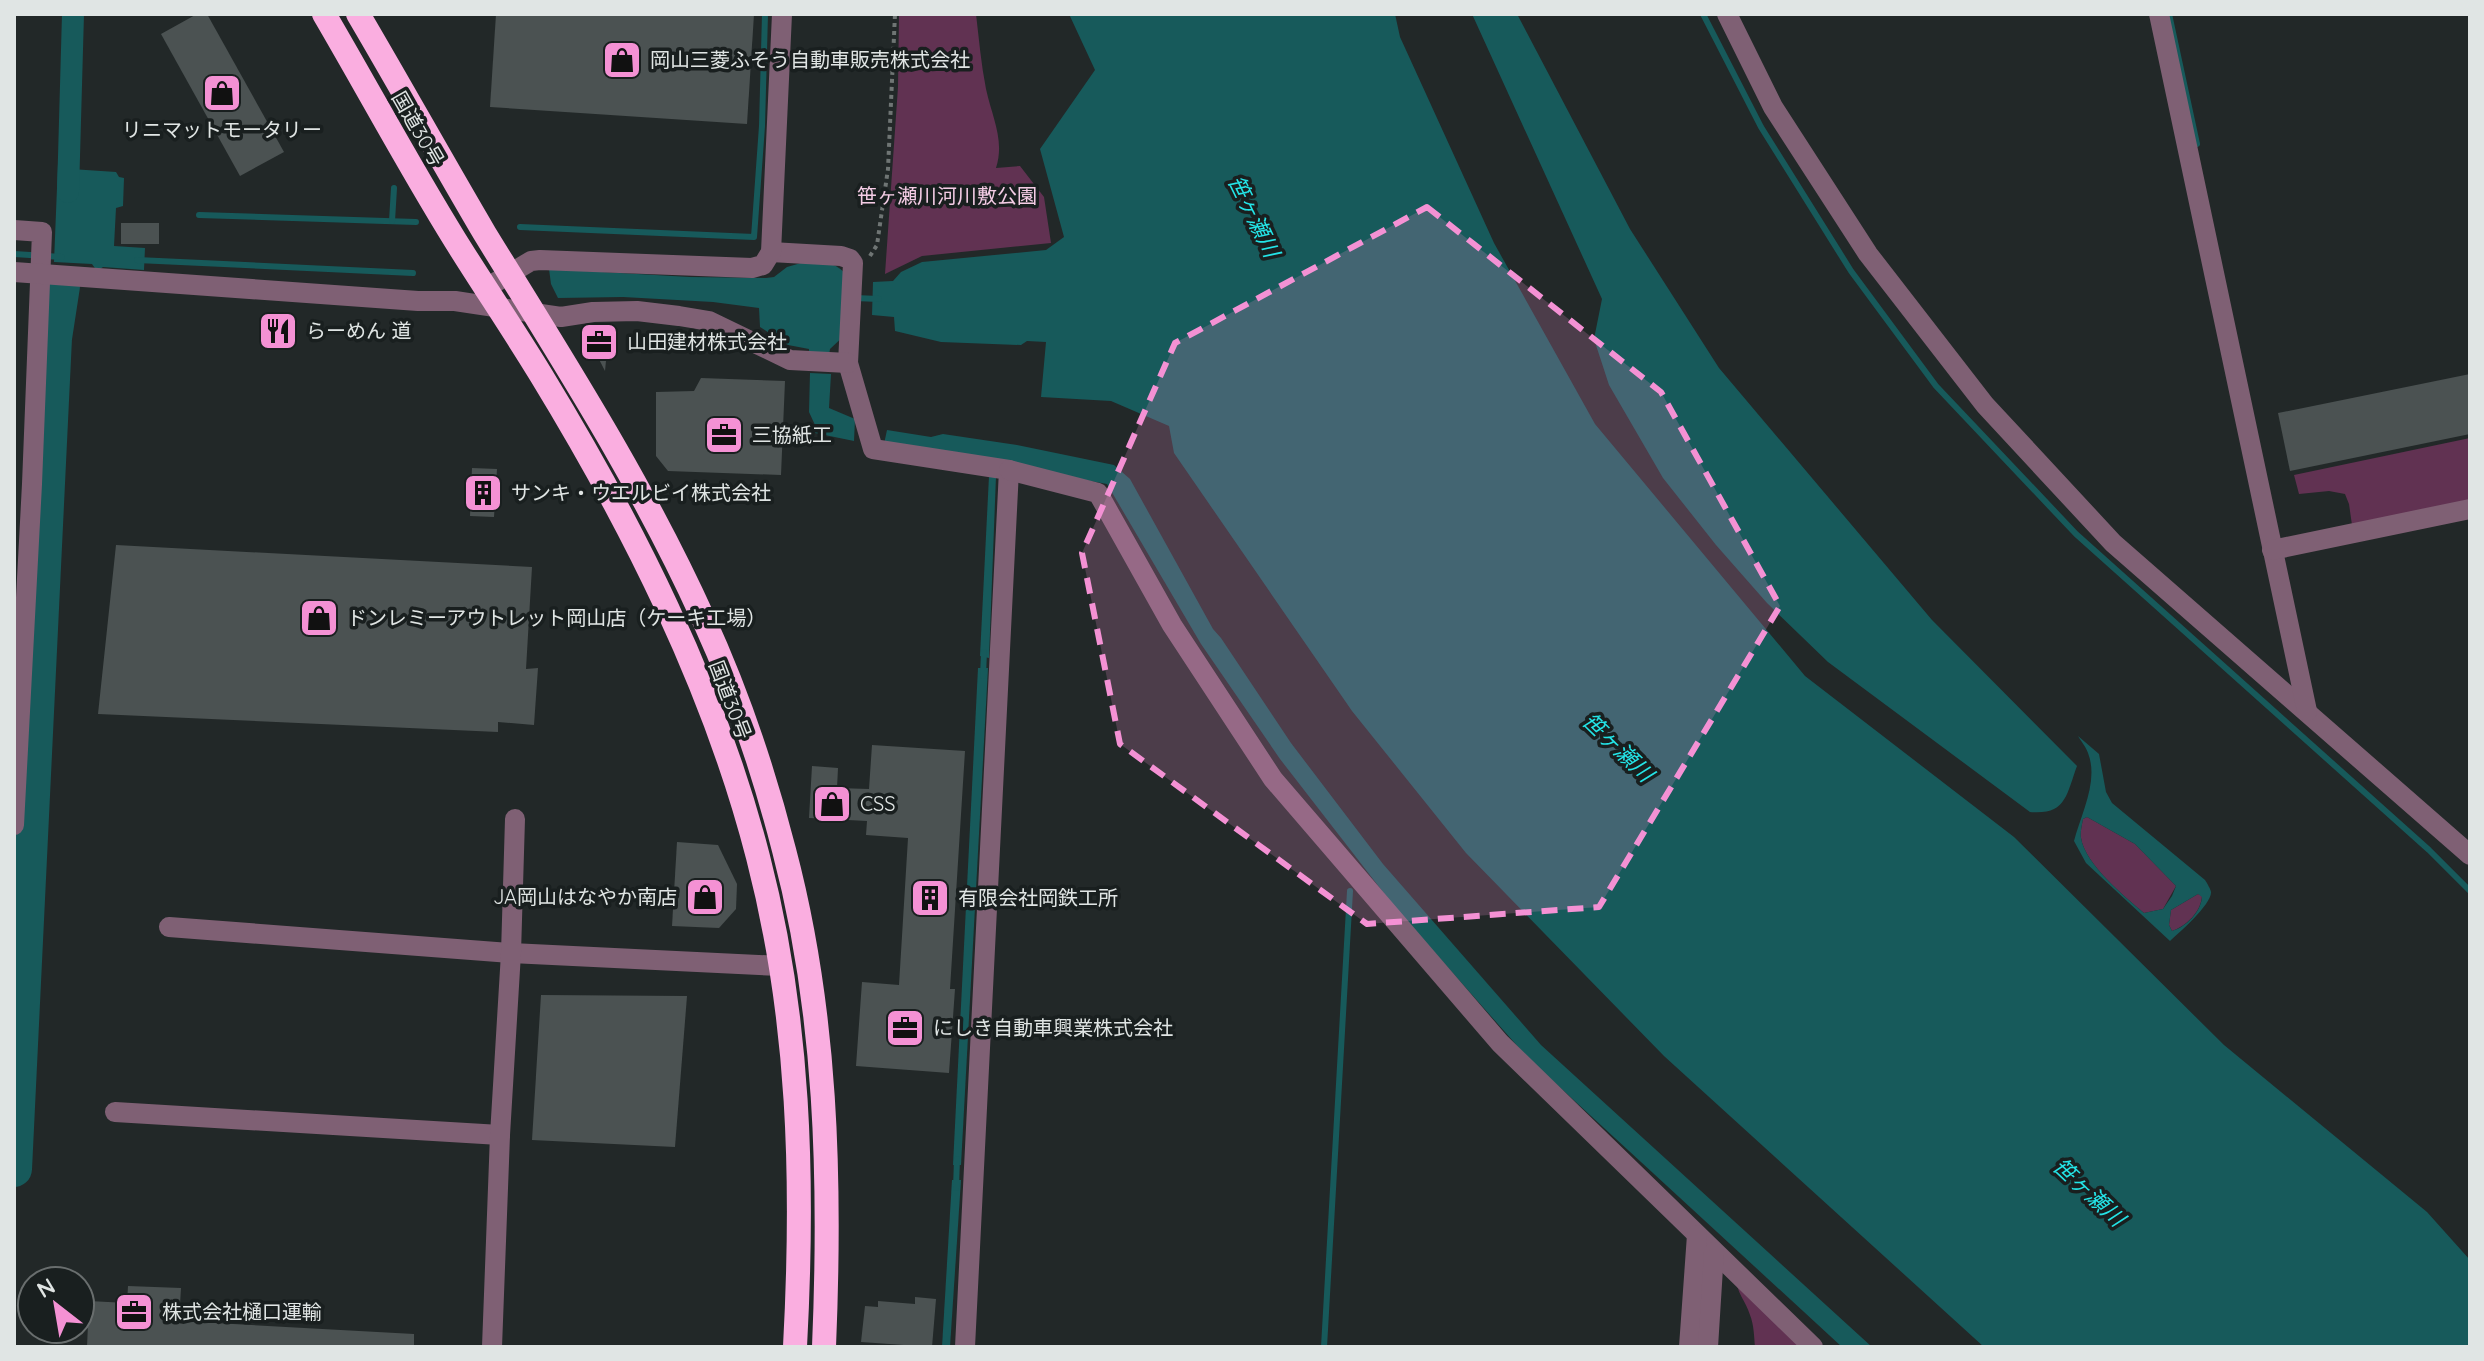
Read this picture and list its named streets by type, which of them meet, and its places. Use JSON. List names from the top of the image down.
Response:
{
  "streets": {
    "highway": ["国道30号"]
  },
  "water": ["笹ヶ瀬川"],
  "parks": ["笹ヶ瀬川河川敷公園"],
  "places": {
    "shop": [
      "岡山三菱ふそう自動車販売株式会社",
      "リニマットモータリー",
      "ドンレミーアウトレット岡山店（ケーキ工場）",
      "CSS",
      "JA岡山はなやか南店"
    ],
    "restaurant": ["らーめん 道"],
    "office": [
      "山田建材株式会社",
      "三協紙工",
      "にしき自動車興業株式会社",
      "株式会社樋口運輸"
    ],
    "building": ["サンキ・ウエルビイ株式会社", "有限会社岡鉄工所"]
  },
  "north": "top left"
}
